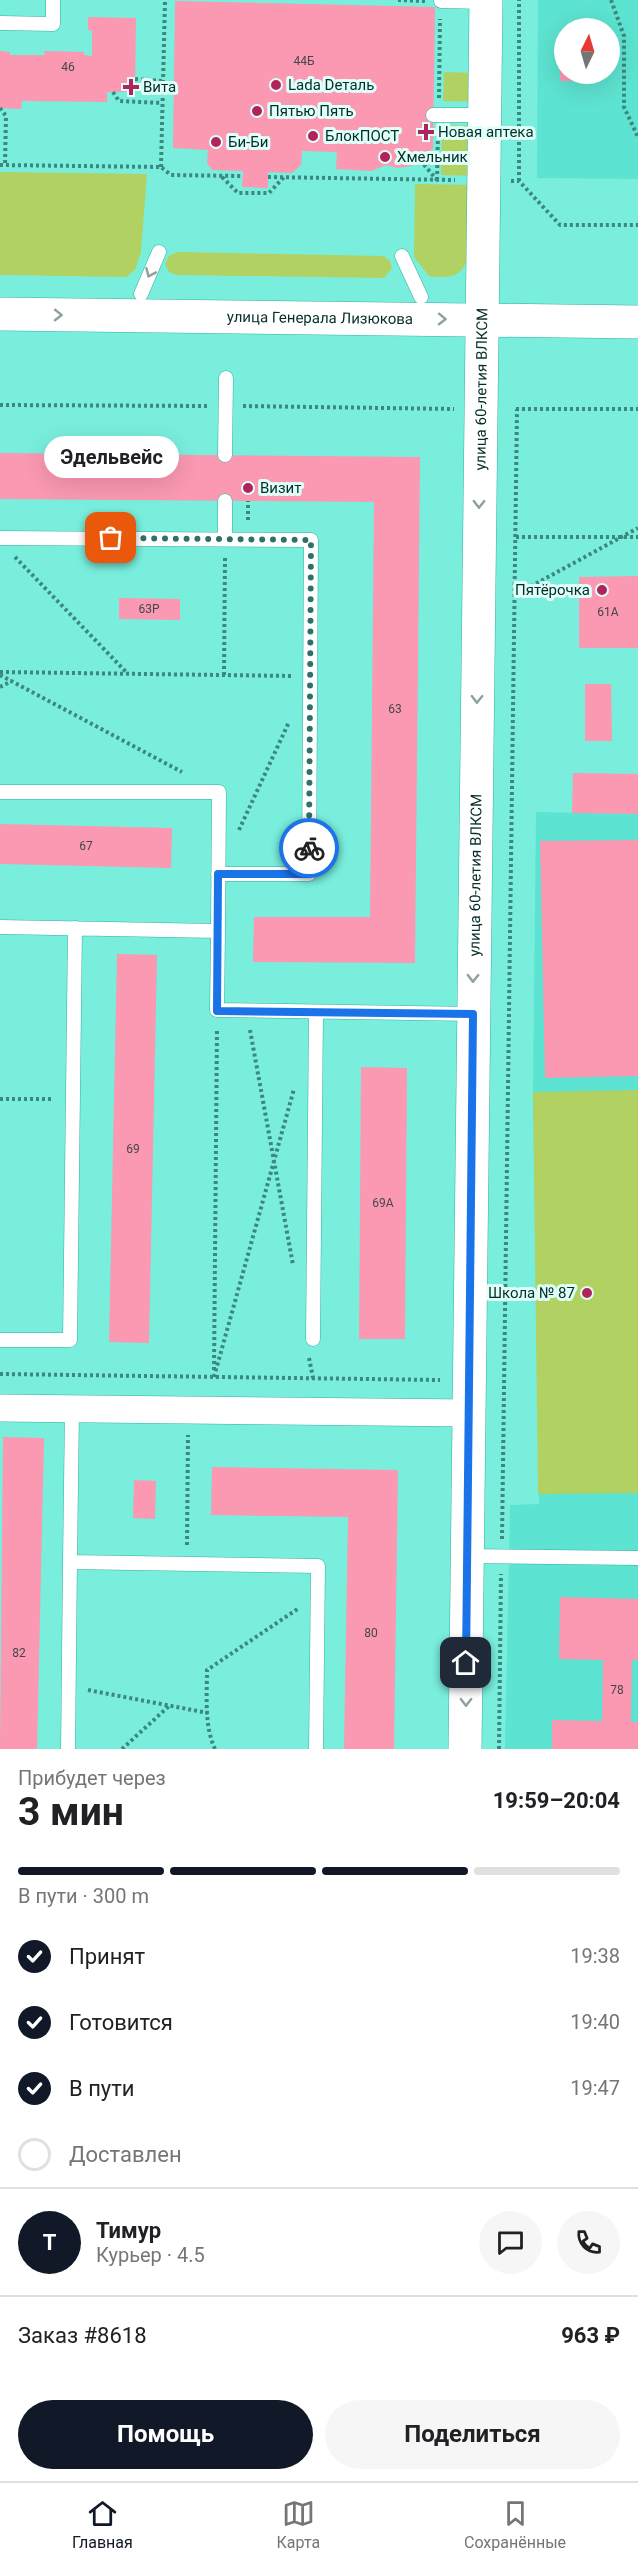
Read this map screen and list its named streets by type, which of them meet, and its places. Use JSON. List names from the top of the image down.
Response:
{
  "streets": {
    "street": ["улица Генерала Лизюкова", "улица 60-летия ВЛКСМ"]
  },
  "crossings": [
    ["улица Генерала Лизюкова", "улица 60-летия ВЛКСМ"]
  ],
  "one_way": ["улица 60-летия ВЛКСМ"],
  "places": {
    "other": [
      "Lada Dеталь",
      "Пятью Пять",
      "БлокПОСТ",
      "Би-Би",
      "Хмельник",
      "Визит",
      "Эдельвейс",
      "Пятёрочка",
      "Школа № 87"
    ],
    "health": ["Вита", "Новая аптека"]
  },
  "house_numbers": [
    "44Б",
    "46",
    "63Р",
    "61А",
    "63",
    "67",
    "69",
    "69А",
    "80",
    "82",
    "78"
  ],
  "north": "top",
  "page": {
    "bubble": "Эдельвейс",
    "heading": ["3 мин", "Прибудет через", "19:59–20:04"],
    "panel": [
      "Тимур",
      "Курьер · 4.5",
      "Заказ #8618",
      "963 ₽"
    ],
    "bar": "В пути · 300 m",
    "list": [
      ["Принят", "19:38"],
      ["Готовится", "19:40"],
      ["В пути", "19:47"],
      "Доставлен"
    ],
    "round": "Т",
    "buttons": ["Помощь", "Поделиться"],
    "tabs": ["Главная", "Карта", "Сохранённые"]
  }
}
